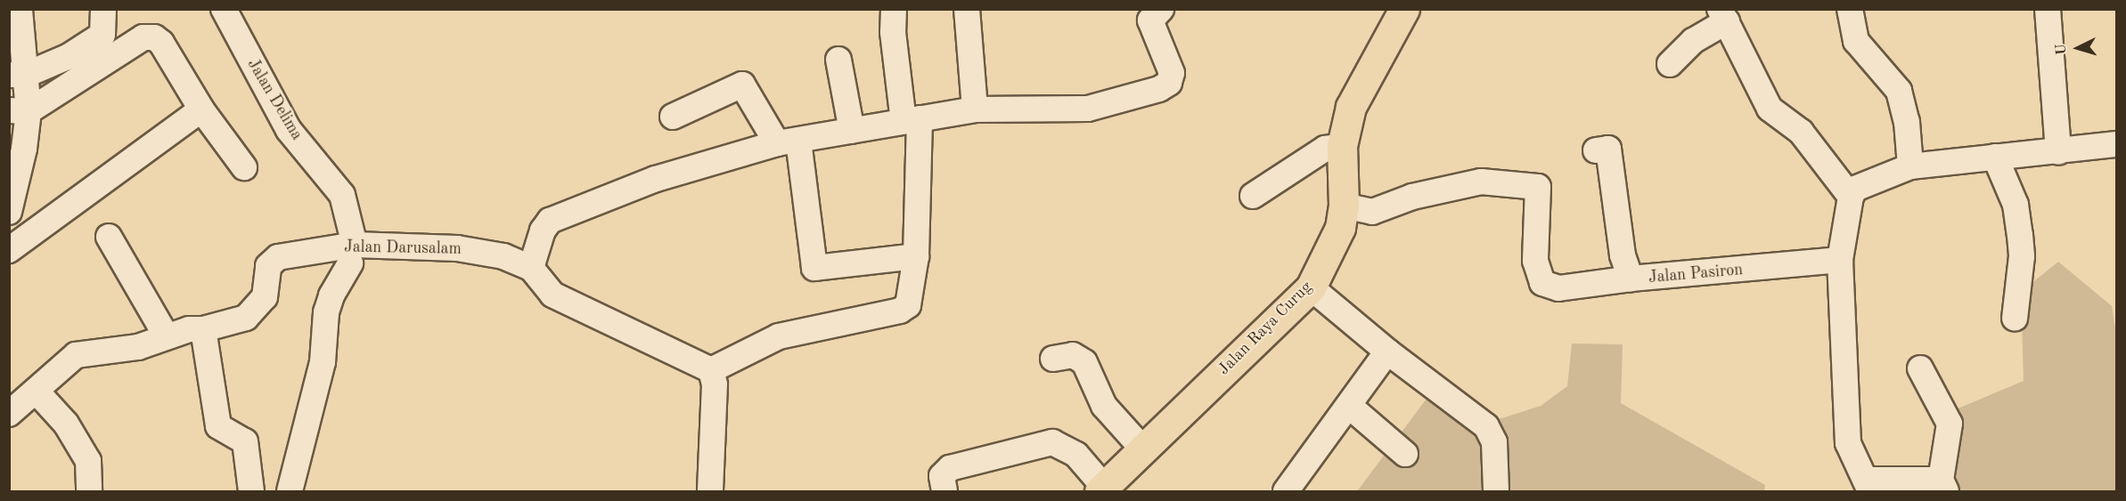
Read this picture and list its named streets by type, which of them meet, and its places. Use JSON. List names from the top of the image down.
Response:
{
  "streets": {
    "main road": ["Jalan Raya Curug"],
    "street": ["Jalan Delima", "Jalan Darusalam", "Jalan Pasiron"]
  },
  "crossings": [
    ["Jalan Delima", "Jalan Darusalam"]
  ],
  "north": "left"
}
